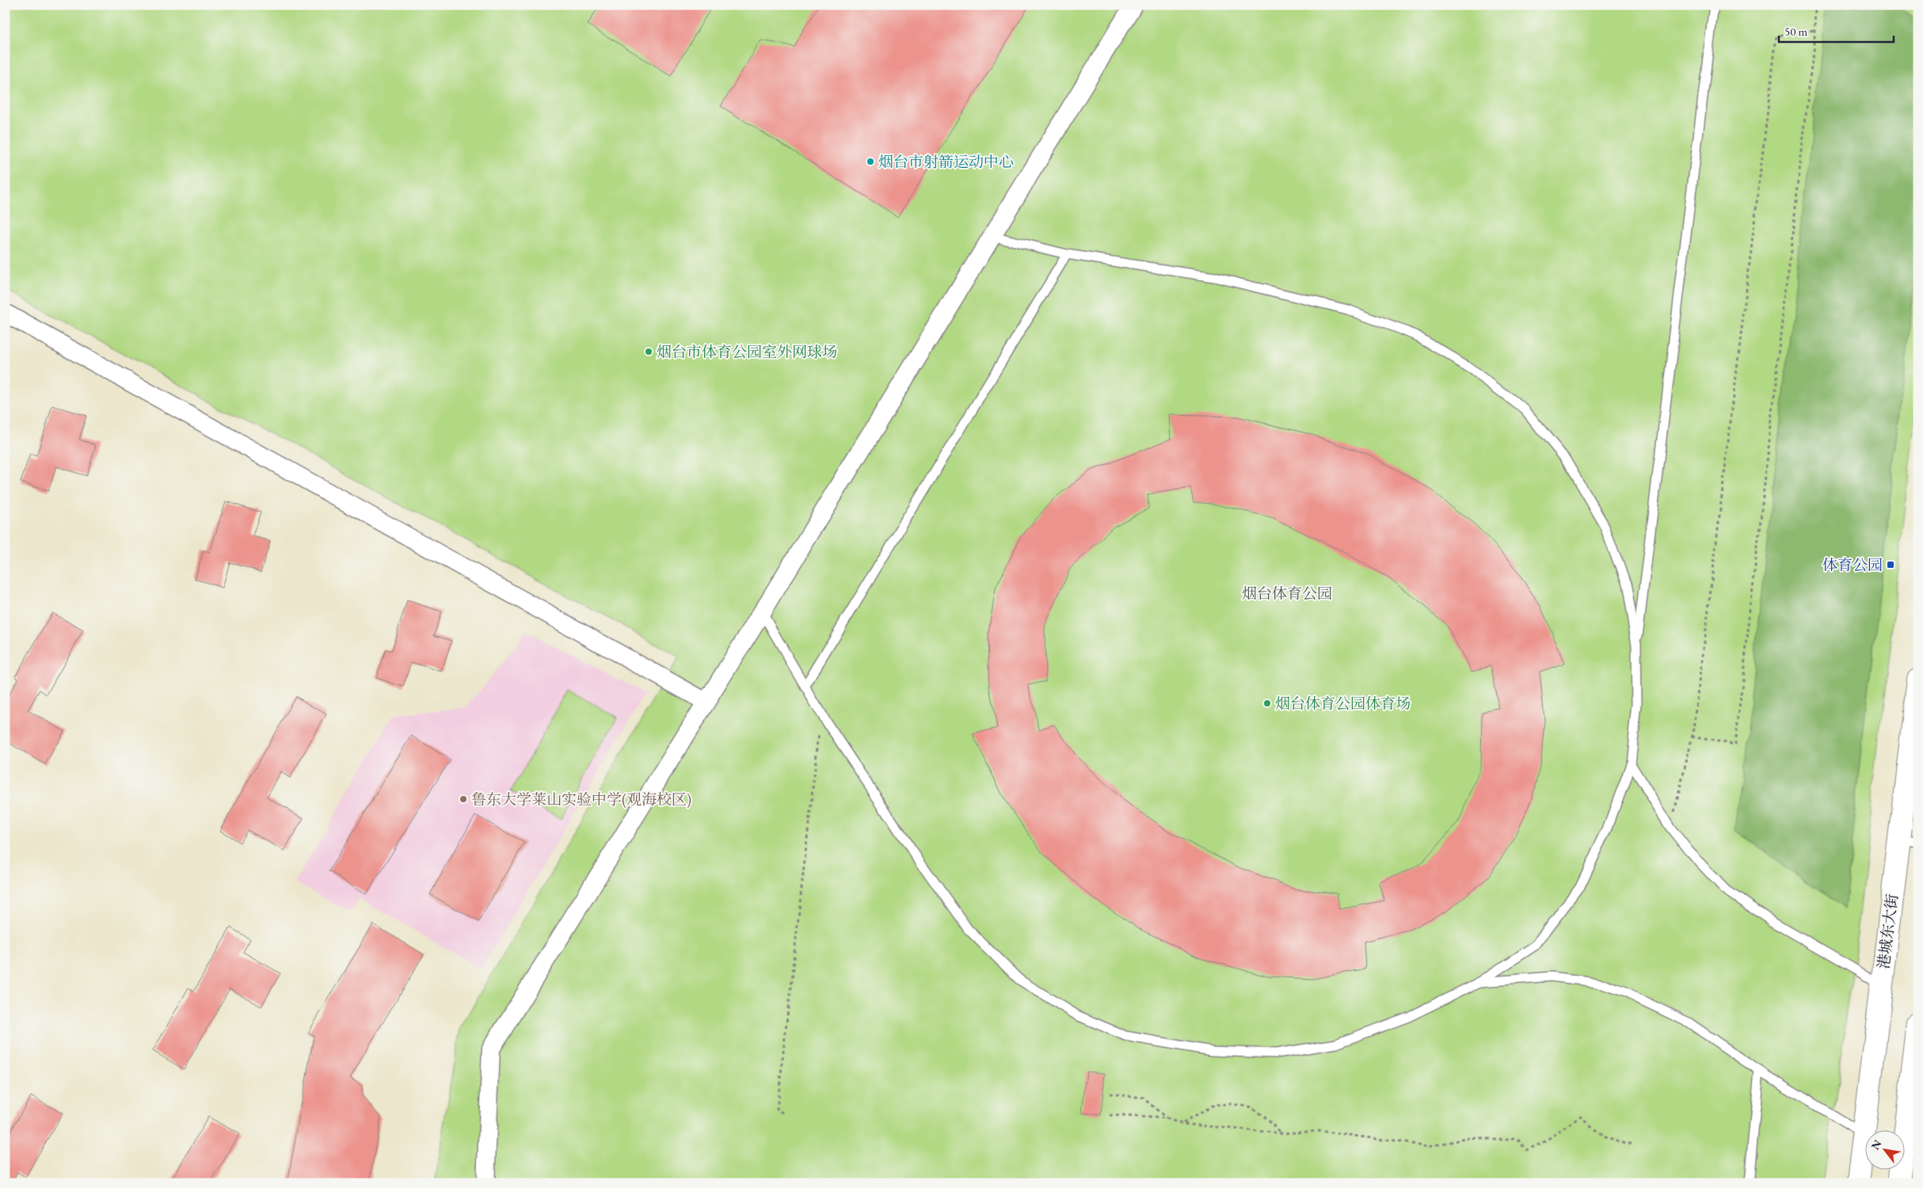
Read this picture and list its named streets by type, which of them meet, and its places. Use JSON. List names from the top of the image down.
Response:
{
  "streets": {
    "main road": ["港城东大街"]
  },
  "parks": ["烟台体育公园"],
  "places": {
    "other": [
      "烟台市射箭运动中心",
      "烟台市体育公园室外网球场",
      "烟台体育公园体育场",
      "鲁东大学莱山实验中学(观海校区)"
    ],
    "transit": ["体育公园"]
  },
  "scale_bar": "50 m",
  "north": "top left"
}
